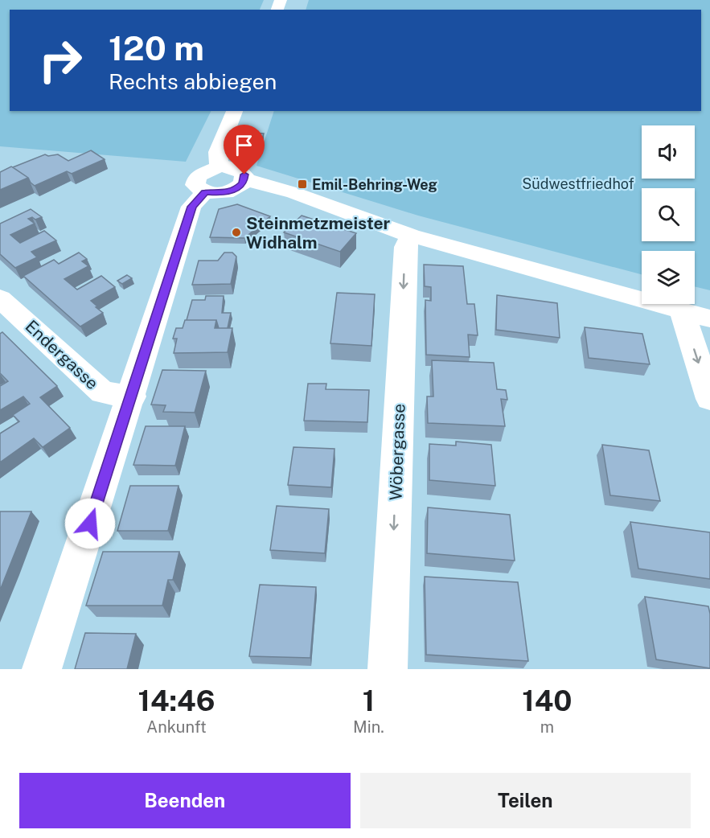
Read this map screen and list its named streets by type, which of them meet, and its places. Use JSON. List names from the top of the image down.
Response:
{
  "streets": {
    "street": ["Endergasse", "Wöbergasse"]
  },
  "parks": ["Südwestfriedhof"],
  "places": {
    "transit": ["Emil-Behring-Weg"],
    "other": ["Steinmetzmeister Widhalm"]
  },
  "page": {
    "turn": ["120 m", "Rechts abbiegen"],
    "eta": [
      "14:46",
      "Ankunft",
      "1",
      "Min.",
      "140",
      "m"
    ],
    "buttons": ["Beenden", "Teilen"]
  }
}
